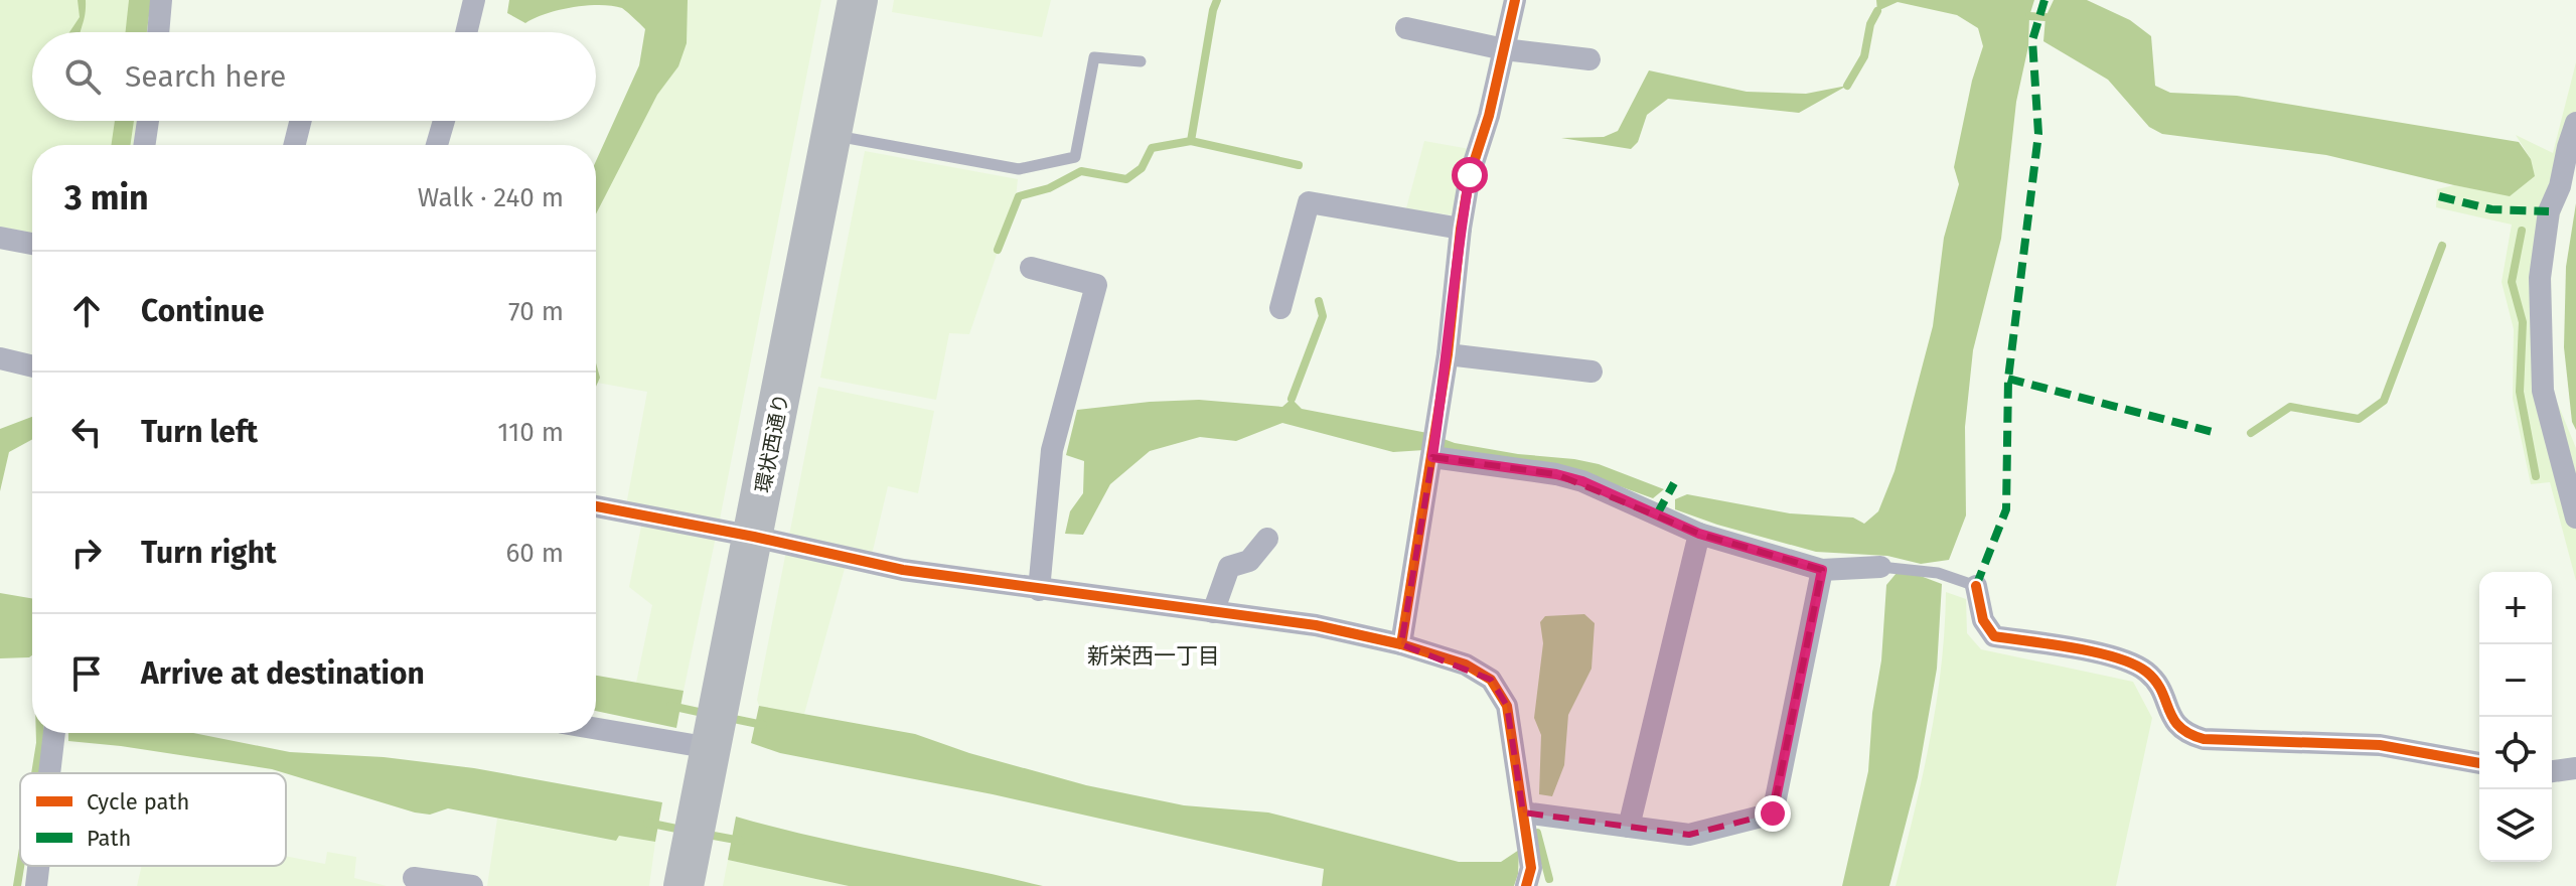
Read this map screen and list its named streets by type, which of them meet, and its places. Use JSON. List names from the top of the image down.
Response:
{
  "streets": {
    "highway": ["環状西通り"]
  },
  "districts": ["新栄西一丁目"],
  "legend": ["Cycle path", "Path"],
  "page": {
    "search": "Search here",
    "heading": ["3 min", "Walk · 240 m"],
    "list": [
      ["Continue", "70 m"],
      ["Turn left", "110 m"],
      ["Turn right", "60 m"],
      "Arrive at destination"
    ],
    "map_buttons": ["+", "−"]
  }
}
